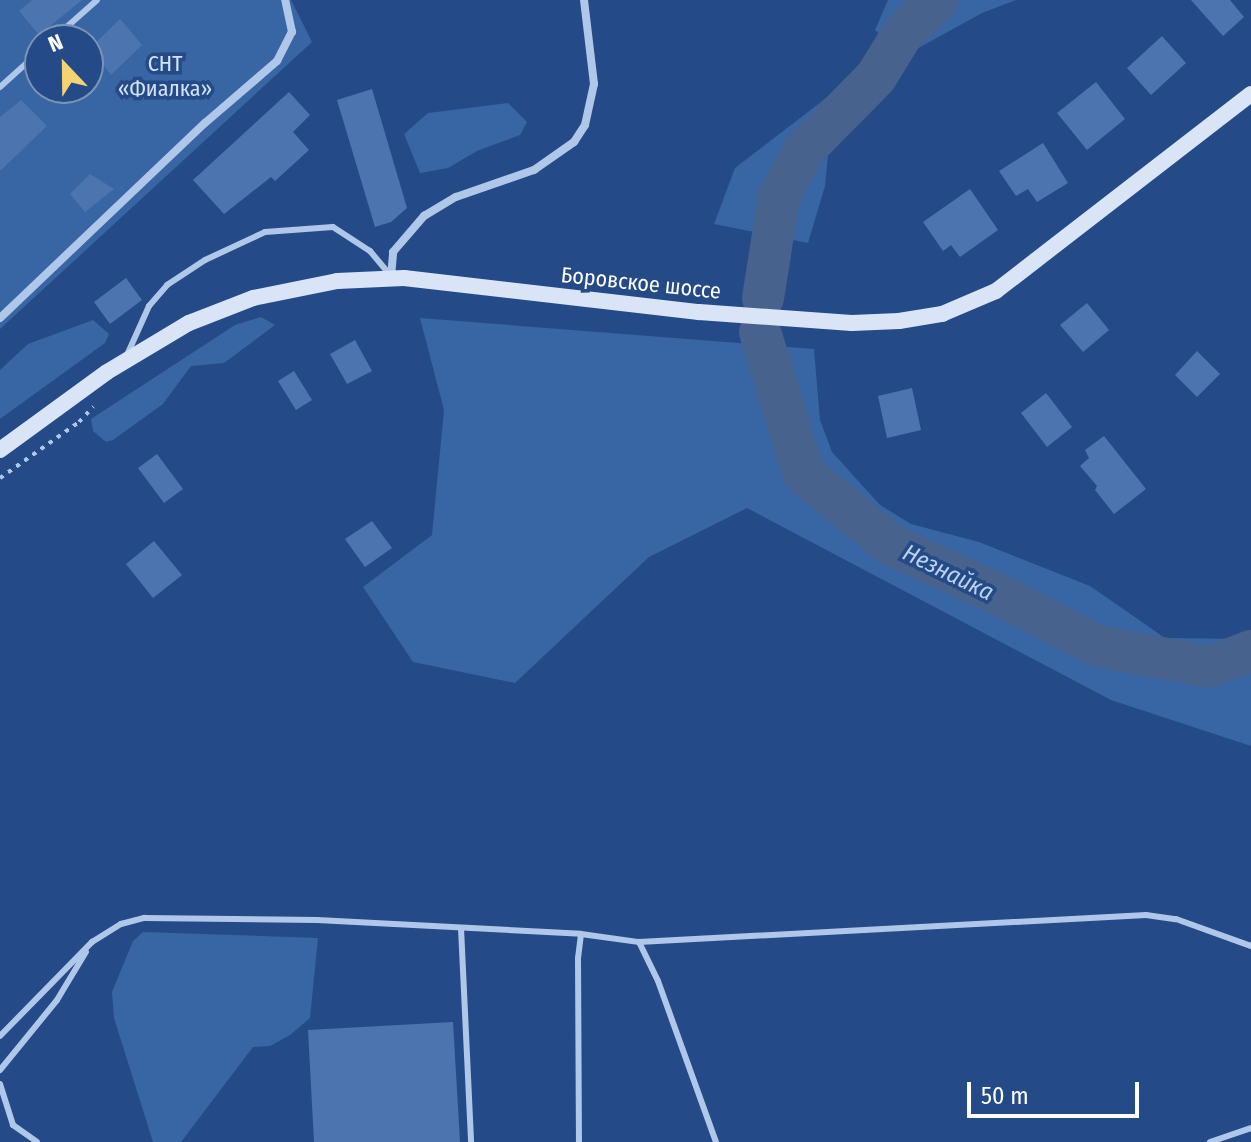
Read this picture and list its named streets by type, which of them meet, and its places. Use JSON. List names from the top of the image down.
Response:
{
  "streets": {
    "main road": ["Боровское шоссе"]
  },
  "water": ["Незнайка"],
  "parks": ["СНТ «Фиалка»"],
  "scale_bar": "50 m",
  "north": "top"
}
